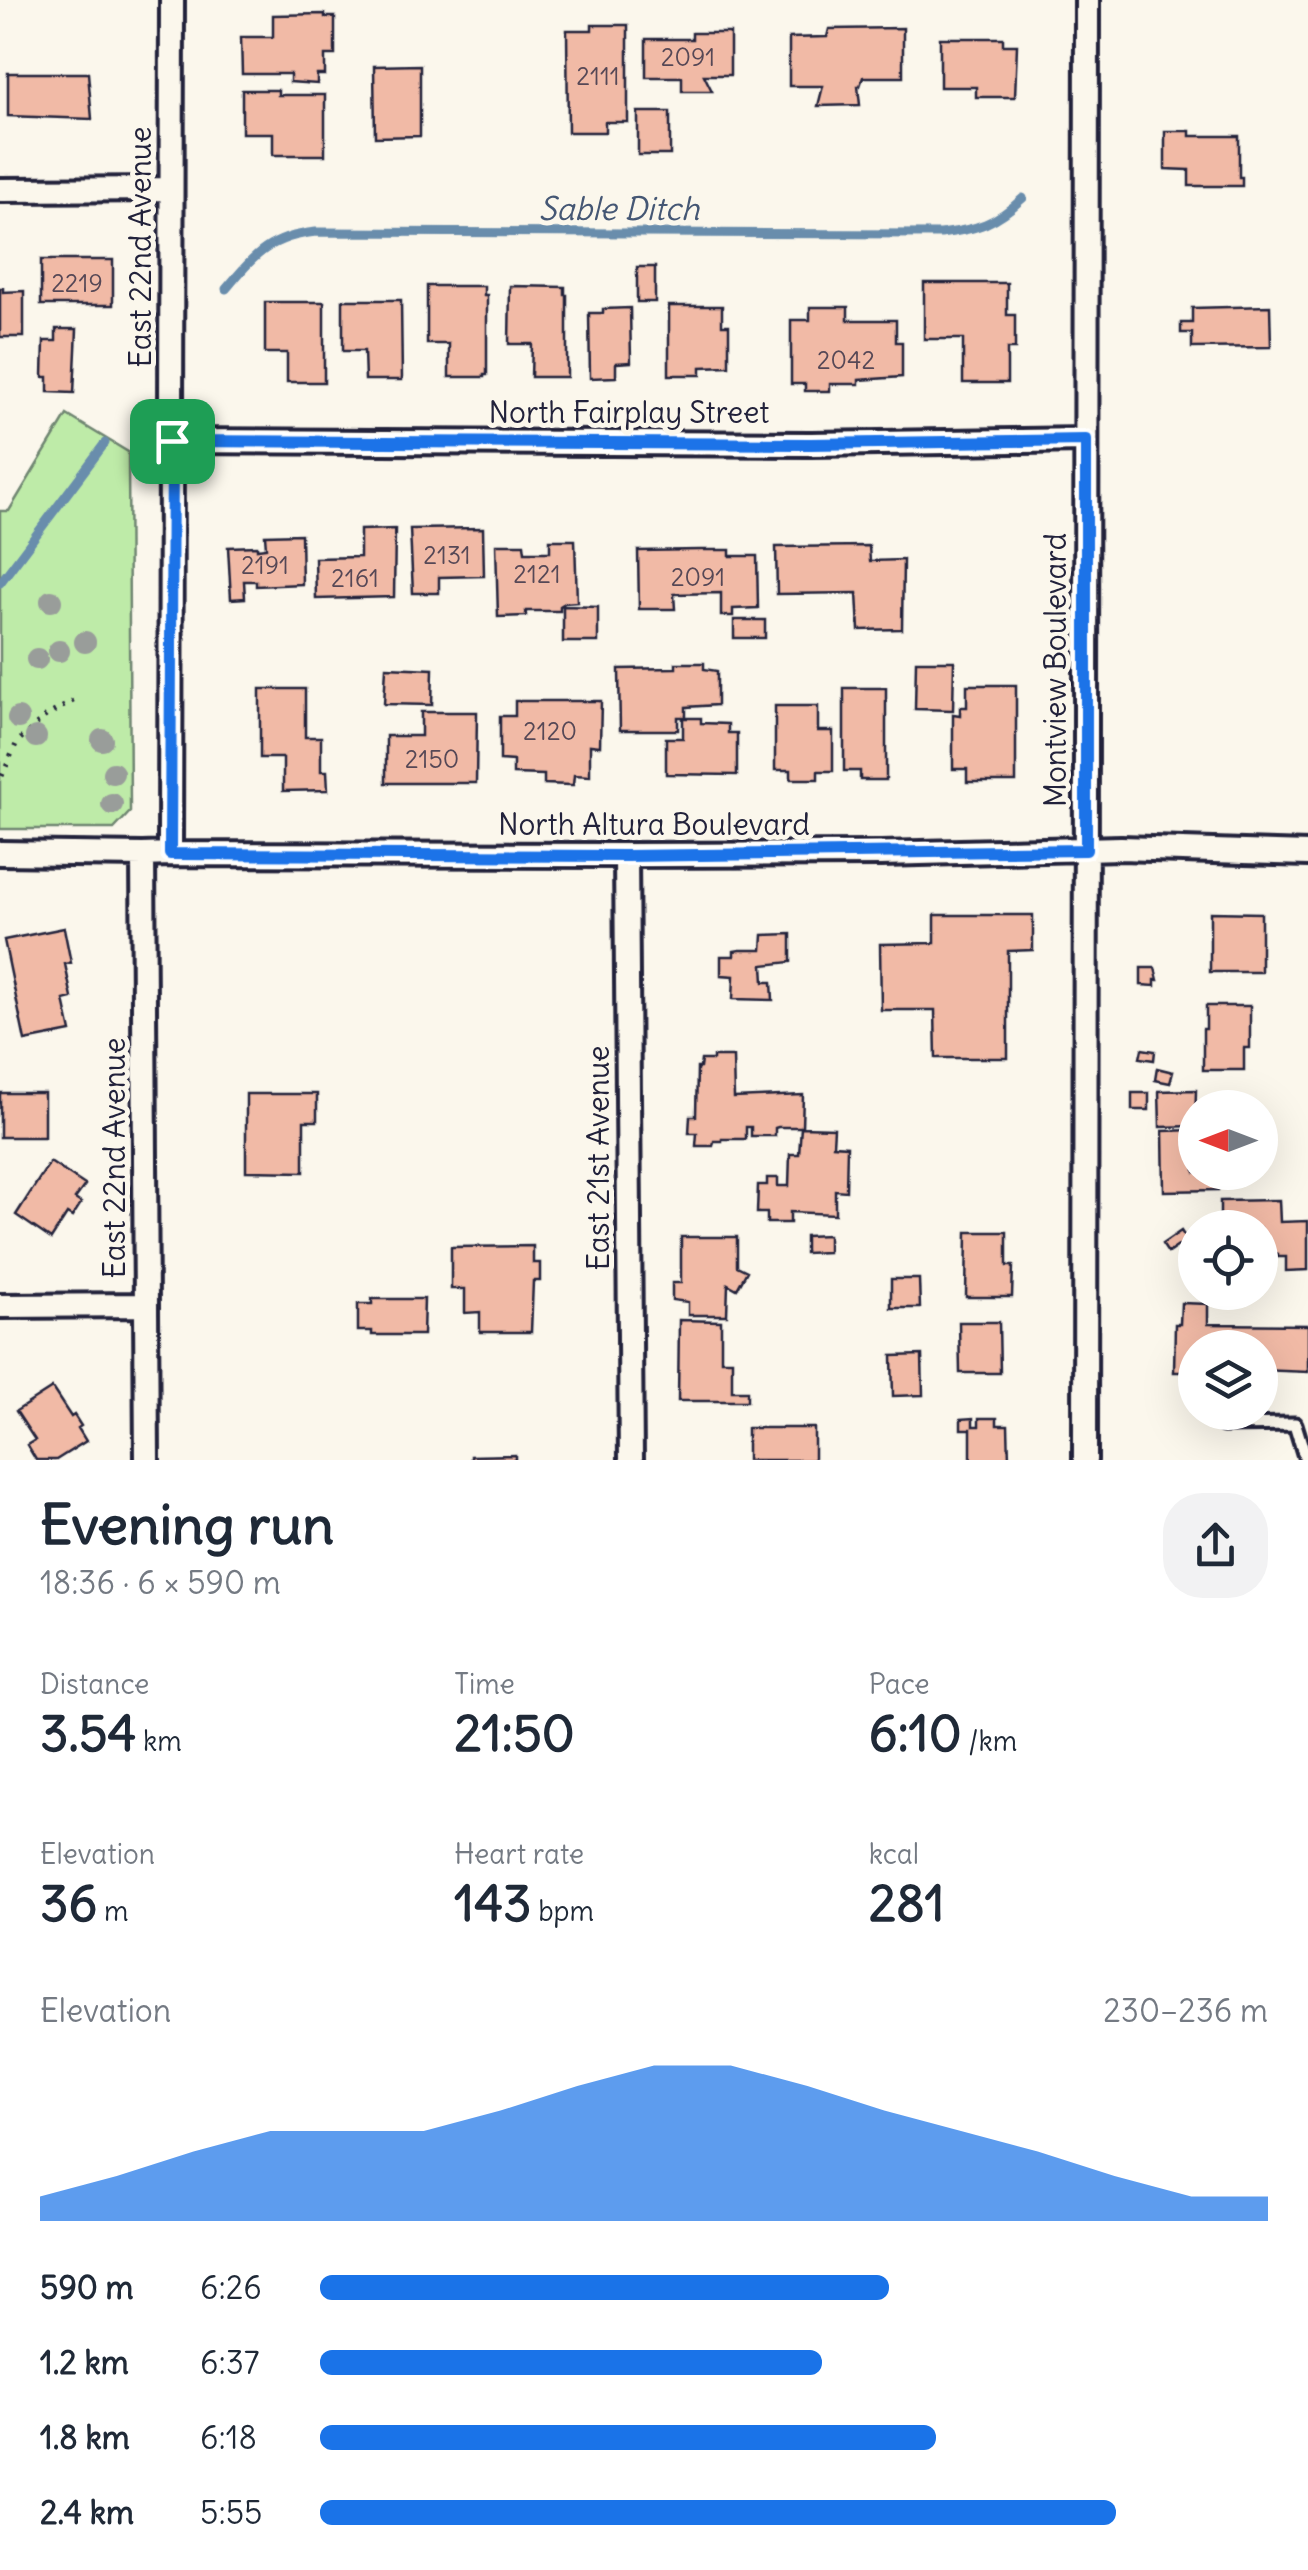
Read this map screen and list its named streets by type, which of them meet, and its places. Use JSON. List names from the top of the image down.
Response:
{
  "streets": {
    "street": [
      "East 22nd Avenue",
      "North Fairplay Street",
      "Montview Boulevard",
      "North Altura Boulevard",
      "East 21st Avenue"
    ]
  },
  "crossings": [
    ["East 22nd Avenue", "North Fairplay Street"],
    ["East 22nd Avenue", "North Altura Boulevard"],
    ["North Fairplay Street", "Montview Boulevard"],
    ["Montview Boulevard", "North Altura Boulevard"],
    ["North Altura Boulevard", "East 21st Avenue"]
  ],
  "water": ["Sable Ditch"],
  "house_numbers": [
    "2091",
    "2111",
    "2219",
    "2042",
    "2131",
    "2191",
    "2121",
    "2091",
    "2161",
    "2120",
    "2150"
  ],
  "north": "left",
  "page": {
    "heading": ["Evening run", "18:36 · 6 × 590 m"],
    "stats": [
      ["Distance", "3.54 km"],
      ["Time", "21:50"],
      ["Pace", "6:10 /km"],
      ["Elevation", "36 m"],
      ["Heart rate", "143 bpm"],
      ["kcal", "281"]
    ],
    "chart": ["Elevation", "230–236 m"],
    "list": [
      {
        "name": "590 m",
        "note": "6:26"
      },
      {
        "name": "1.2 km",
        "note": "6:37"
      },
      {
        "name": "1.8 km",
        "note": "6:18"
      },
      {
        "name": "2.4 km",
        "note": "5:55"
      }
    ]
  }
}
